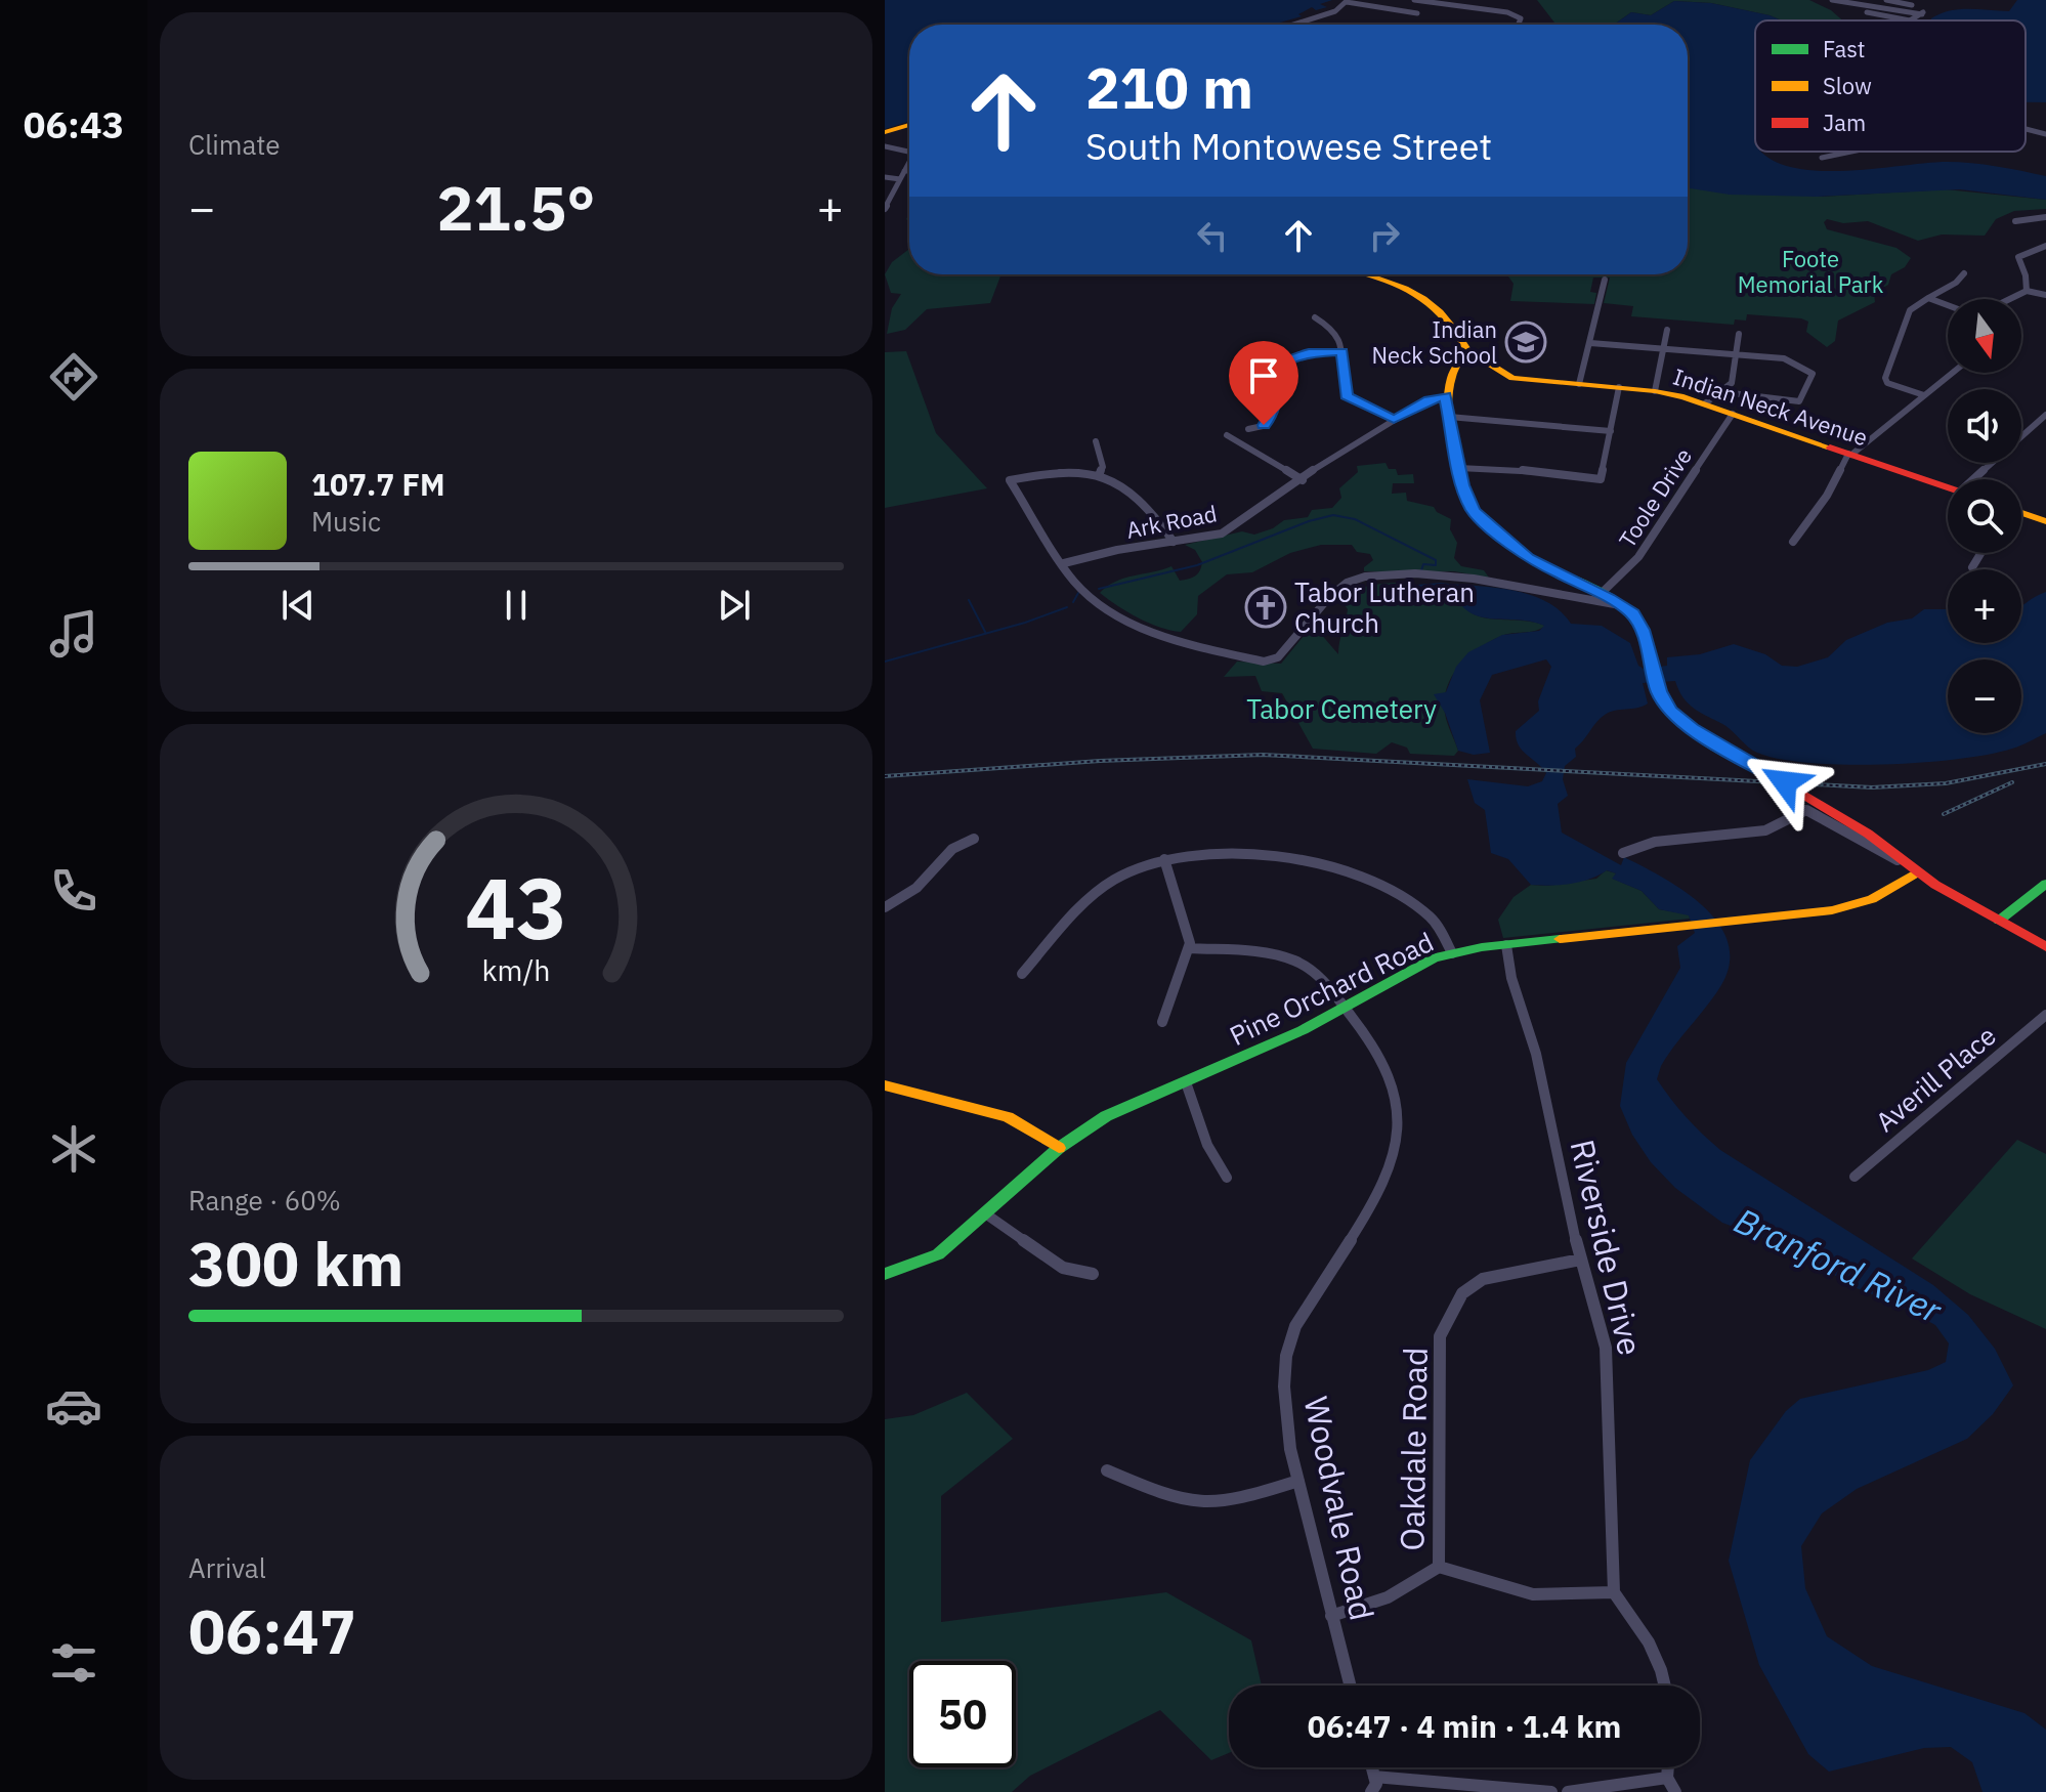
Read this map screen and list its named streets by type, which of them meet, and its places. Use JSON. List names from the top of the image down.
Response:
{
  "streets": {
    "street": [
      "Indian Neck Avenue",
      "Toole Drive",
      "Ark Road",
      "Pine Orchard Road",
      "Averill Place",
      "Riverside Drive",
      "Oakdale Road",
      "Woodvale Road"
    ]
  },
  "crossings": [
    ["Indian Neck Avenue", "Toole Drive"],
    ["Pine Orchard Road", "Riverside Drive"],
    ["Pine Orchard Road", "Woodvale Road"],
    ["Riverside Drive", "Oakdale Road"],
    ["Oakdale Road", "Woodvale Road"]
  ],
  "water": ["Branford River"],
  "parks": ["Foote Memorial Park", "Tabor Cemetery"],
  "places": {
    "school or university": ["Indian Neck School"],
    "church": ["Tabor Lutheran Church"]
  },
  "legend": ["Fast", "Slow", "Jam"],
  "north": "bottom",
  "page": {
    "tabs": "06:43",
    "tile": [
      "Climate",
      ["Range · 60%", "300 km"],
      ["Arrival", "06:47"]
    ],
    "turn": ["210 m", "South Montowese Street"],
    "heat": ["−", "21.5°", "+"],
    "map_buttons": ["+", "−"],
    "song": ["107.7 FM", "Music"],
    "limit": "50",
    "trip": "06:47 · 4 min · 1.4 km",
    "gauge": ["43", "km/h"]
  }
}
